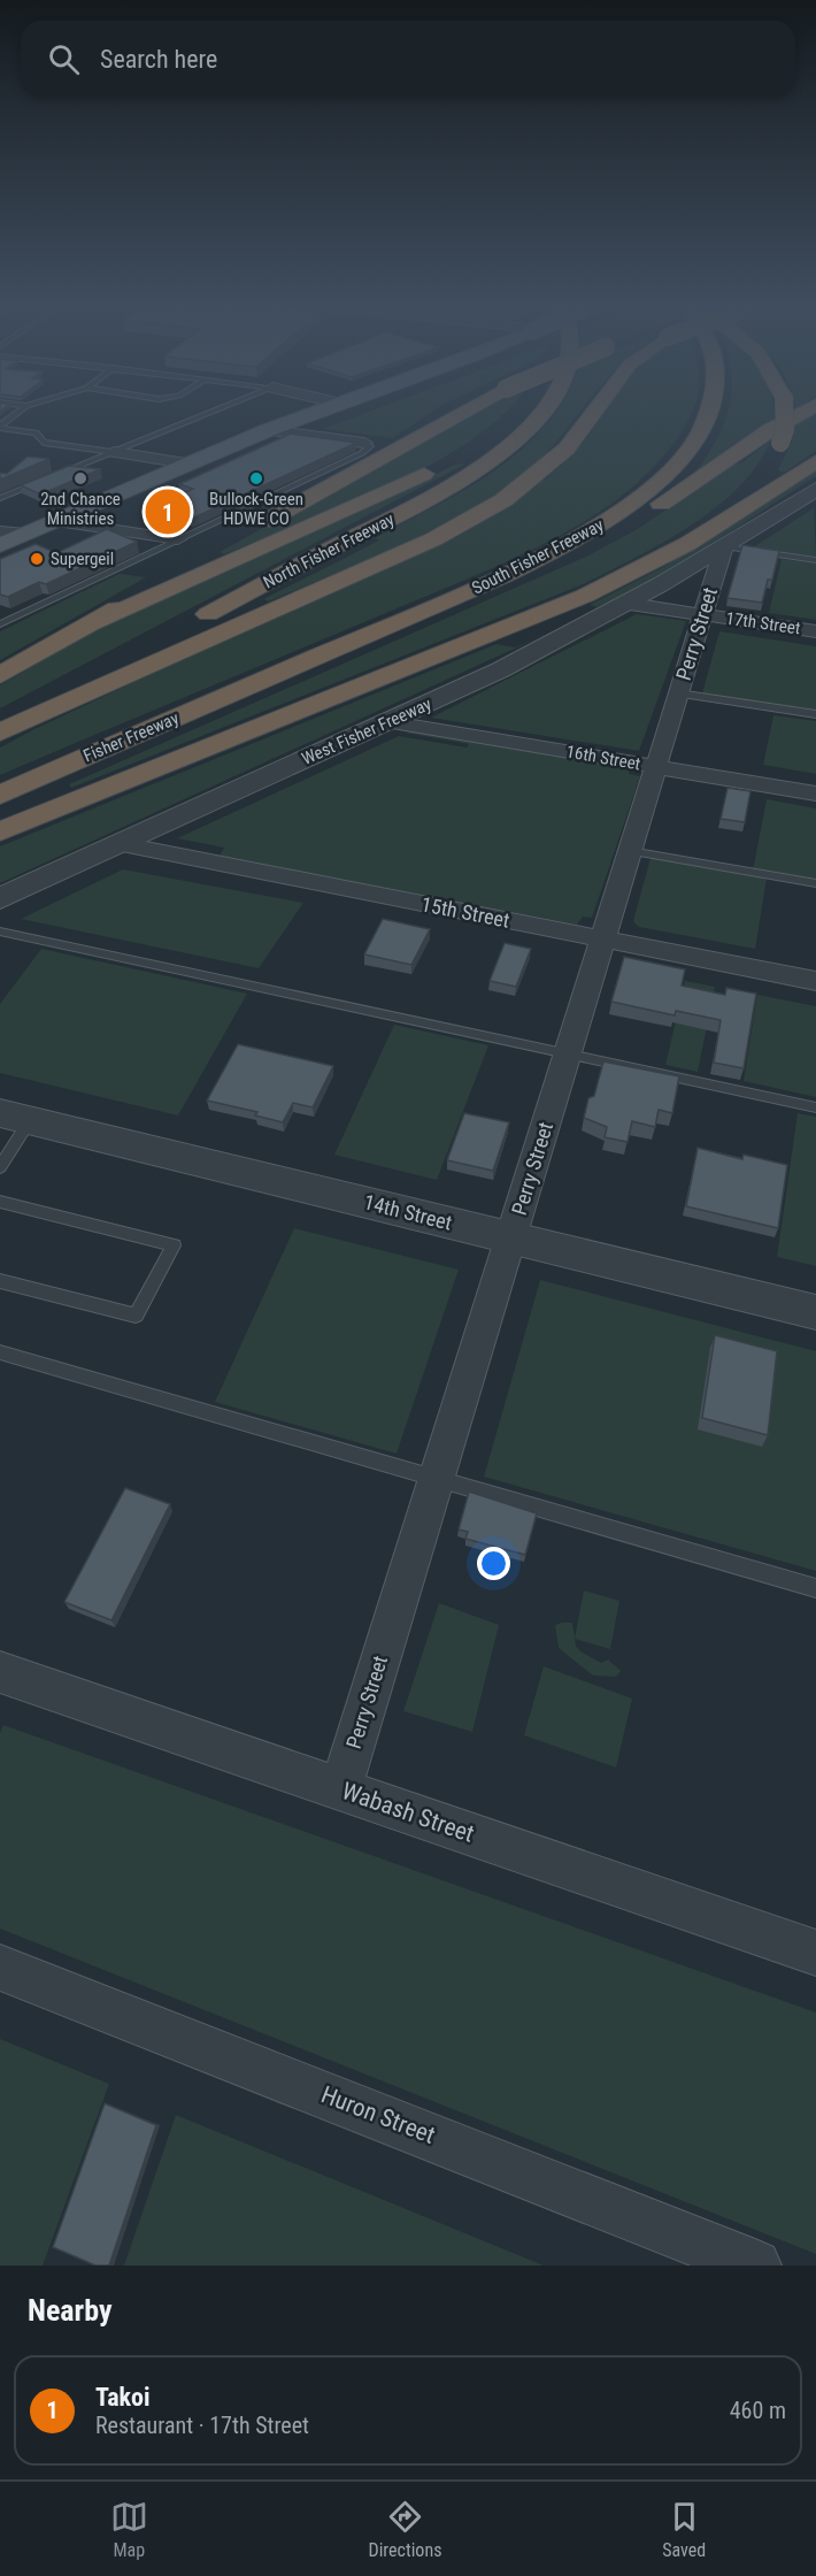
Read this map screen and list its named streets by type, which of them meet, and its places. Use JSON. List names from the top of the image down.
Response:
{
  "streets": {
    "highway": ["North Fisher Freeway", "South Fisher Freeway", "Fisher Freeway"],
    "street": [
      "17th Street",
      "Perry Street",
      "West Fisher Freeway",
      "16th Street",
      "15th Street",
      "14th Street",
      "Wabash Street",
      "Huron Street"
    ]
  },
  "crossings": [
    ["South Fisher Freeway", "Fisher Freeway"],
    ["17th Street", "Perry Street"],
    ["17th Street", "West Fisher Freeway"],
    ["Perry Street", "West Fisher Freeway"],
    ["Perry Street", "16th Street"],
    ["Perry Street", "15th Street"],
    ["Perry Street", "14th Street"],
    ["Perry Street", "Wabash Street"],
    ["West Fisher Freeway", "16th Street"],
    ["West Fisher Freeway", "15th Street"]
  ],
  "places": ["2nd Chance Ministries", "Bullock-Green HDWE CO", "Supergeil"],
  "page": {
    "search": "Search here",
    "pins": "1",
    "heading": "Nearby",
    "list": [
      {
        "mark": "1",
        "name": "Takoi",
        "note": "Restaurant · 17th Street",
        "value": "460 m"
      }
    ],
    "nav": ["Map", "Directions", "Saved"]
  }
}
